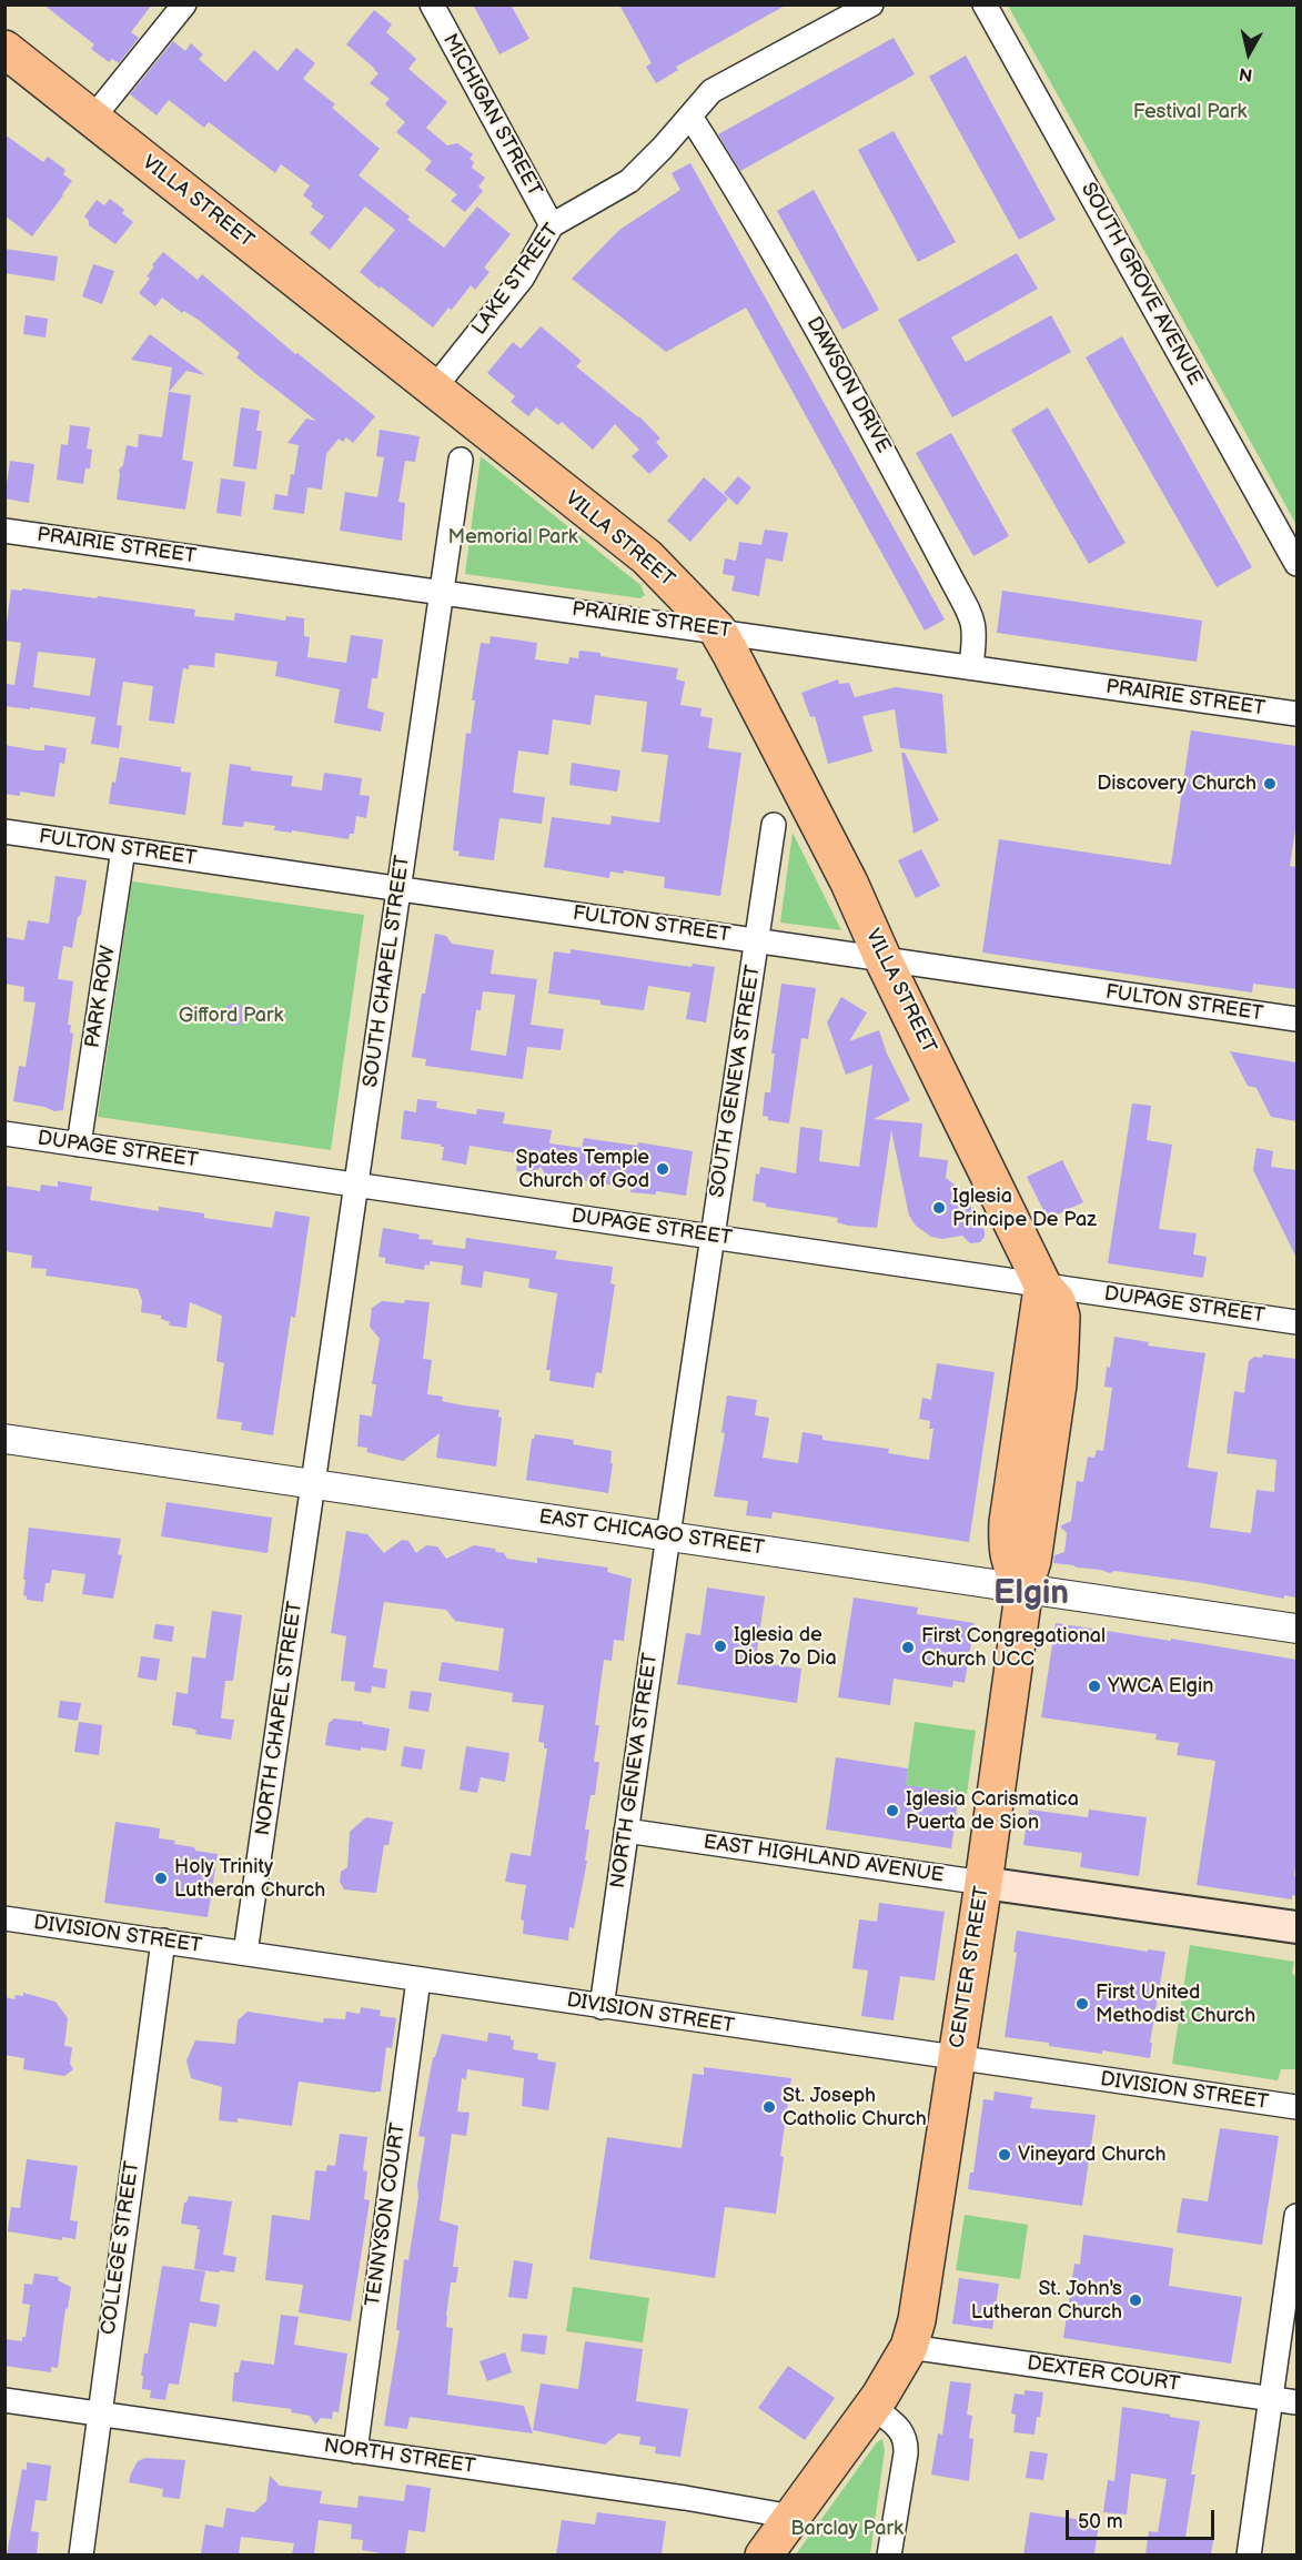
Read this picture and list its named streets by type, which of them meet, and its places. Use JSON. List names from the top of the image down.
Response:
{
  "streets": {
    "main road": ["VILLA STREET", "EAST HIGHLAND AVENUE", "CENTER STREET"],
    "street": [
      "MICHIGAN STREET",
      "LAKE STREET",
      "SOUTH GROVE AVENUE",
      "DAWSON DRIVE",
      "PRAIRIE STREET",
      "FULTON STREET",
      "SOUTH CHAPEL STREET",
      "PARK ROW",
      "SOUTH GENEVA STREET",
      "DUPAGE STREET",
      "EAST CHICAGO STREET",
      "NORTH CHAPEL STREET",
      "NORTH GENEVA STREET",
      "DIVISION STREET",
      "TENNYSON COURT",
      "COLLEGE STREET",
      "DEXTER COURT",
      "NORTH STREET"
    ]
  },
  "crossings": [
    ["MICHIGAN STREET", "LAKE STREET"],
    ["VILLA STREET", "LAKE STREET"],
    ["VILLA STREET", "PRAIRIE STREET"],
    ["VILLA STREET", "FULTON STREET"],
    ["VILLA STREET", "DUPAGE STREET"],
    ["VILLA STREET", "EAST CHICAGO STREET"],
    ["VILLA STREET", "CENTER STREET"],
    ["LAKE STREET", "DAWSON DRIVE"],
    ["DAWSON DRIVE", "PRAIRIE STREET"],
    ["PRAIRIE STREET", "SOUTH CHAPEL STREET"],
    ["FULTON STREET", "SOUTH CHAPEL STREET"],
    ["FULTON STREET", "PARK ROW"],
    ["FULTON STREET", "SOUTH GENEVA STREET"],
    ["SOUTH CHAPEL STREET", "DUPAGE STREET"],
    ["SOUTH CHAPEL STREET", "EAST CHICAGO STREET"],
    ["SOUTH CHAPEL STREET", "NORTH CHAPEL STREET"],
    ["PARK ROW", "DUPAGE STREET"],
    ["SOUTH GENEVA STREET", "DUPAGE STREET"],
    ["SOUTH GENEVA STREET", "EAST CHICAGO STREET"],
    ["SOUTH GENEVA STREET", "NORTH GENEVA STREET"],
    ["EAST CHICAGO STREET", "NORTH CHAPEL STREET"],
    ["EAST CHICAGO STREET", "NORTH GENEVA STREET"],
    ["EAST CHICAGO STREET", "CENTER STREET"],
    ["NORTH CHAPEL STREET", "DIVISION STREET"],
    ["NORTH GENEVA STREET", "EAST HIGHLAND AVENUE"],
    ["NORTH GENEVA STREET", "DIVISION STREET"],
    ["EAST HIGHLAND AVENUE", "CENTER STREET"],
    ["DIVISION STREET", "CENTER STREET"],
    ["DIVISION STREET", "TENNYSON COURT"],
    ["DIVISION STREET", "COLLEGE STREET"],
    ["CENTER STREET", "DEXTER COURT"],
    ["CENTER STREET", "NORTH STREET"],
    ["TENNYSON COURT", "NORTH STREET"],
    ["COLLEGE STREET", "NORTH STREET"]
  ],
  "districts": ["Elgin"],
  "parks": [
    "Festival Park",
    "Memorial Park",
    "Gifford Park",
    "Barclay Park"
  ],
  "places": [
    "Discovery Church",
    "Spates Temple Church of God",
    "Iglesia Principe De Paz",
    "Iglesia de Dios 7o Dia",
    "First Congregational Church UCC",
    "YWCA Elgin",
    "Iglesia Carismatica Puerta de Sion",
    "Holy Trinity Lutheran Church",
    "First United Methodist Church",
    "St. Joseph Catholic Church",
    "Vineyard Church",
    "St. John's Lutheran Church"
  ],
  "scale_bar": "50 m",
  "north": "bottom"
}
